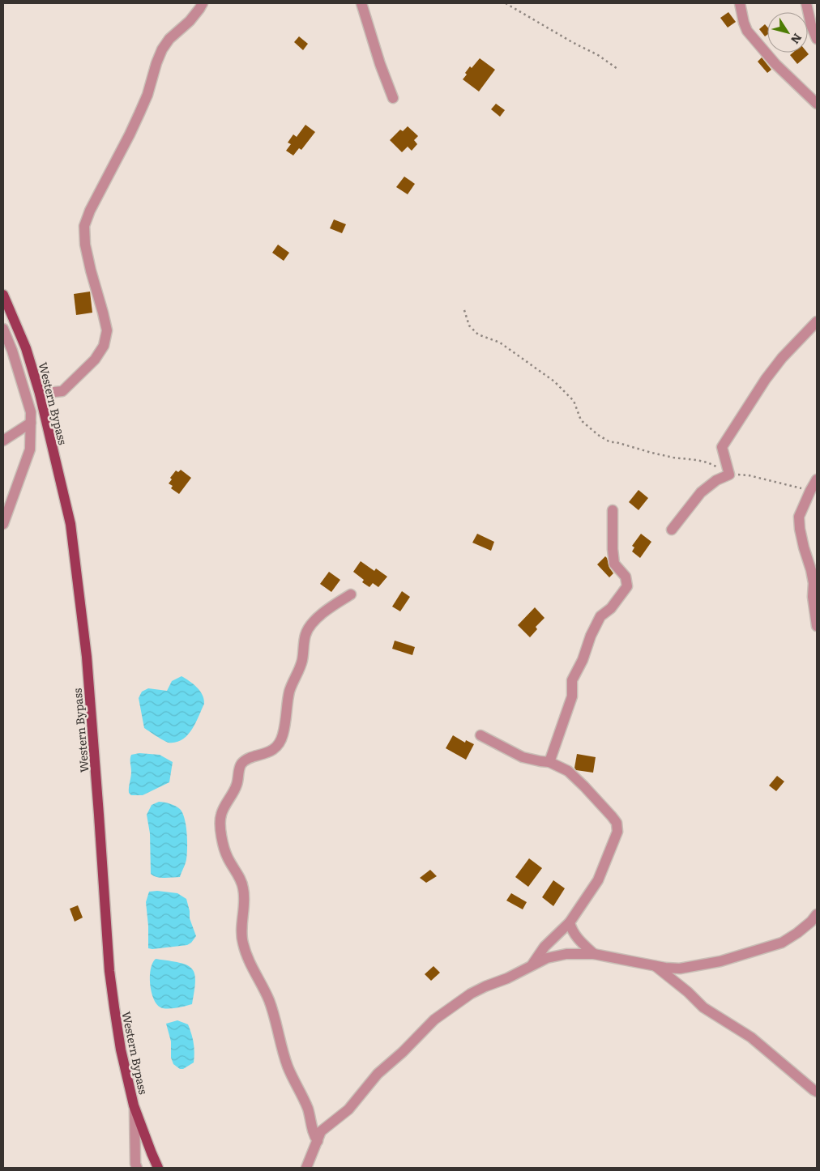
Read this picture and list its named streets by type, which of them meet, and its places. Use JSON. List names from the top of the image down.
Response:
{
  "streets": {
    "main road": ["Western Bypass"]
  },
  "north": "bottom right"
}
